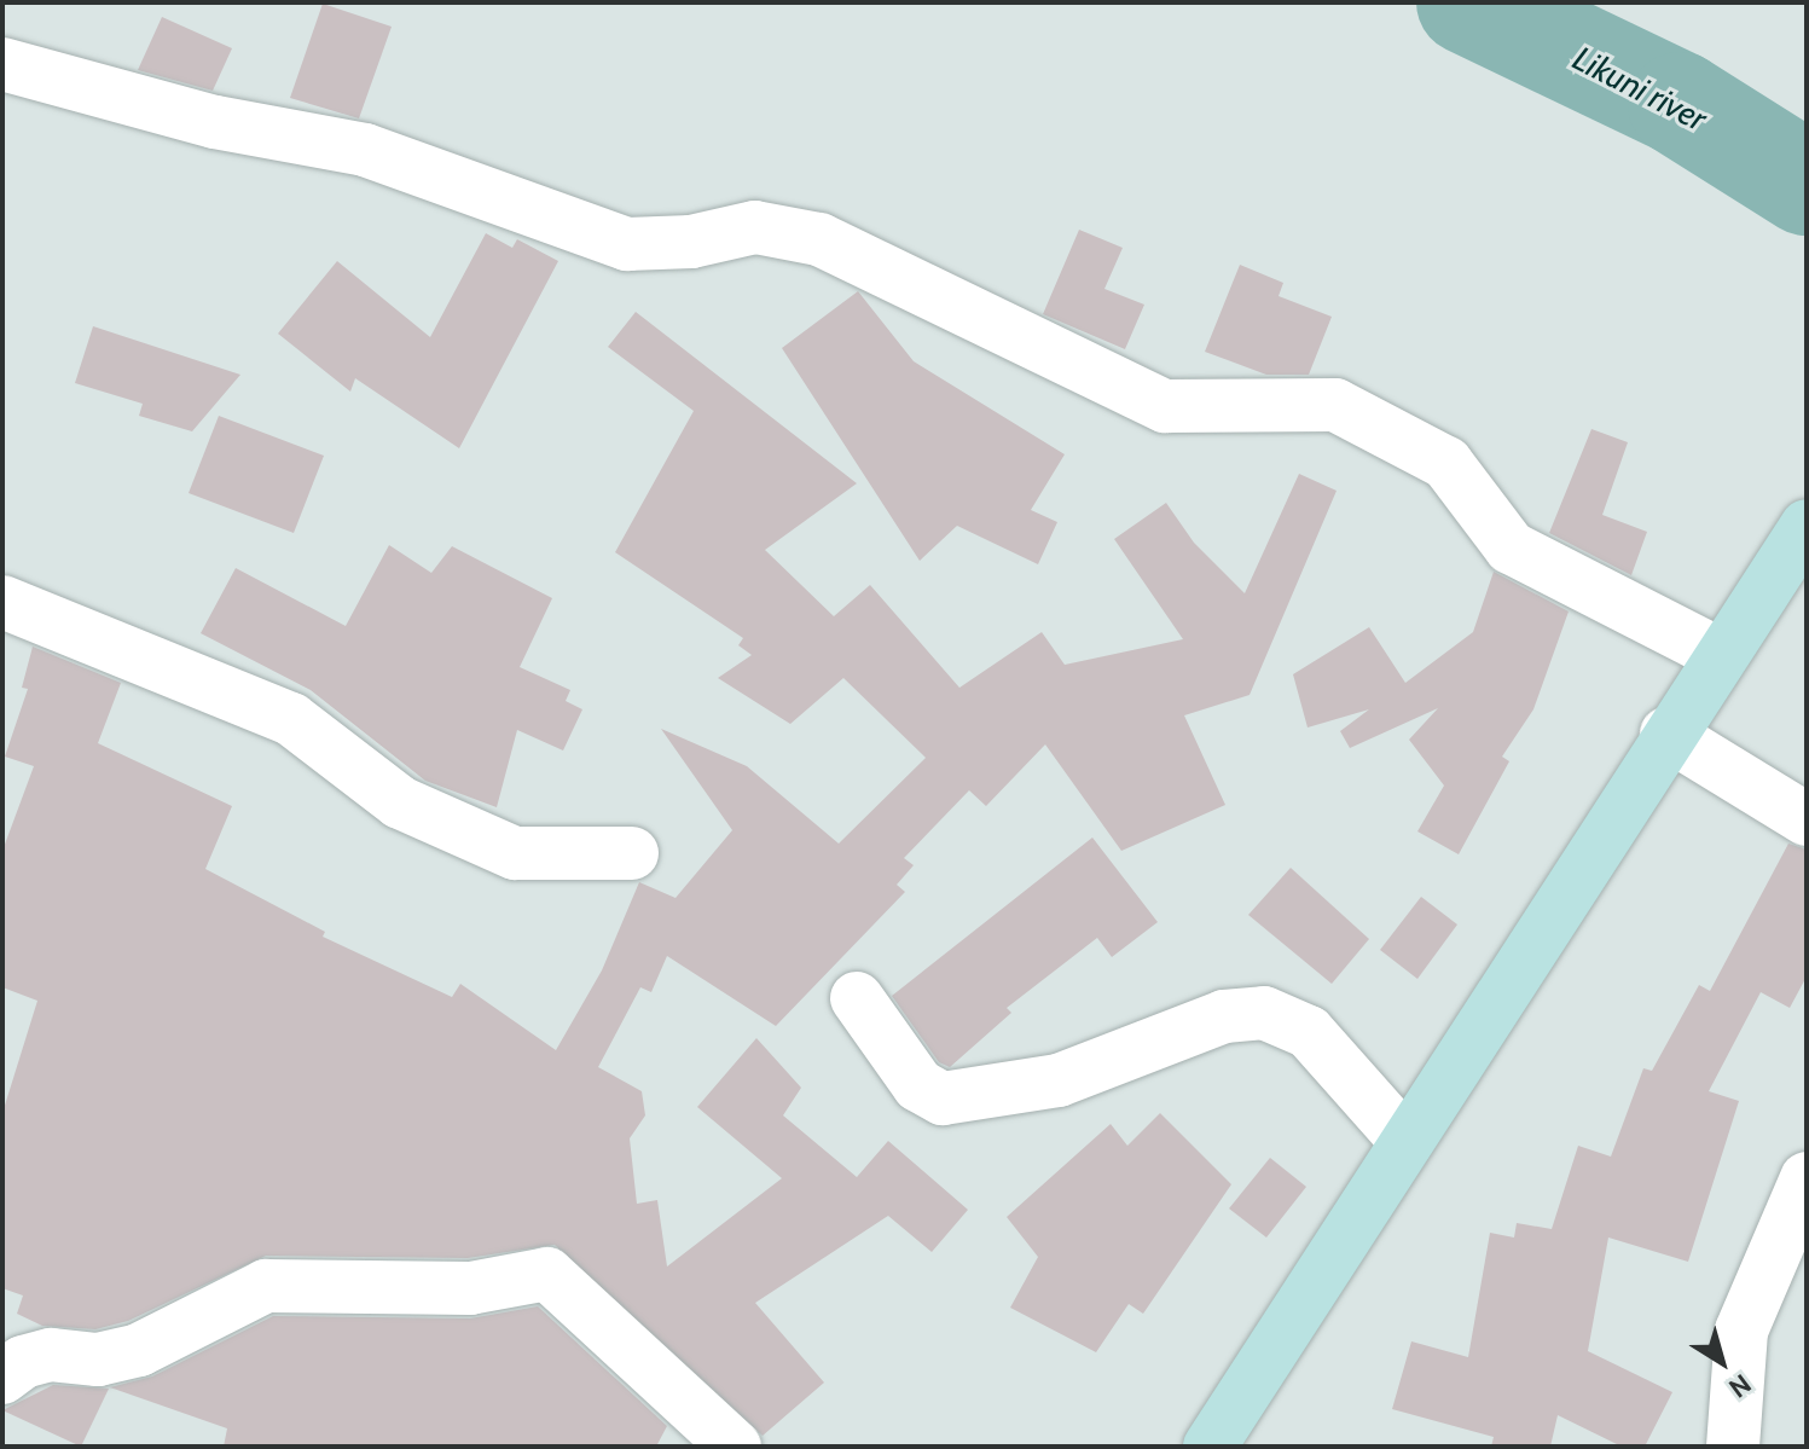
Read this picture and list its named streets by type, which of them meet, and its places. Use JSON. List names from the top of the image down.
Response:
{
  "water": ["Likuni river"],
  "north": "bottom right"
}
